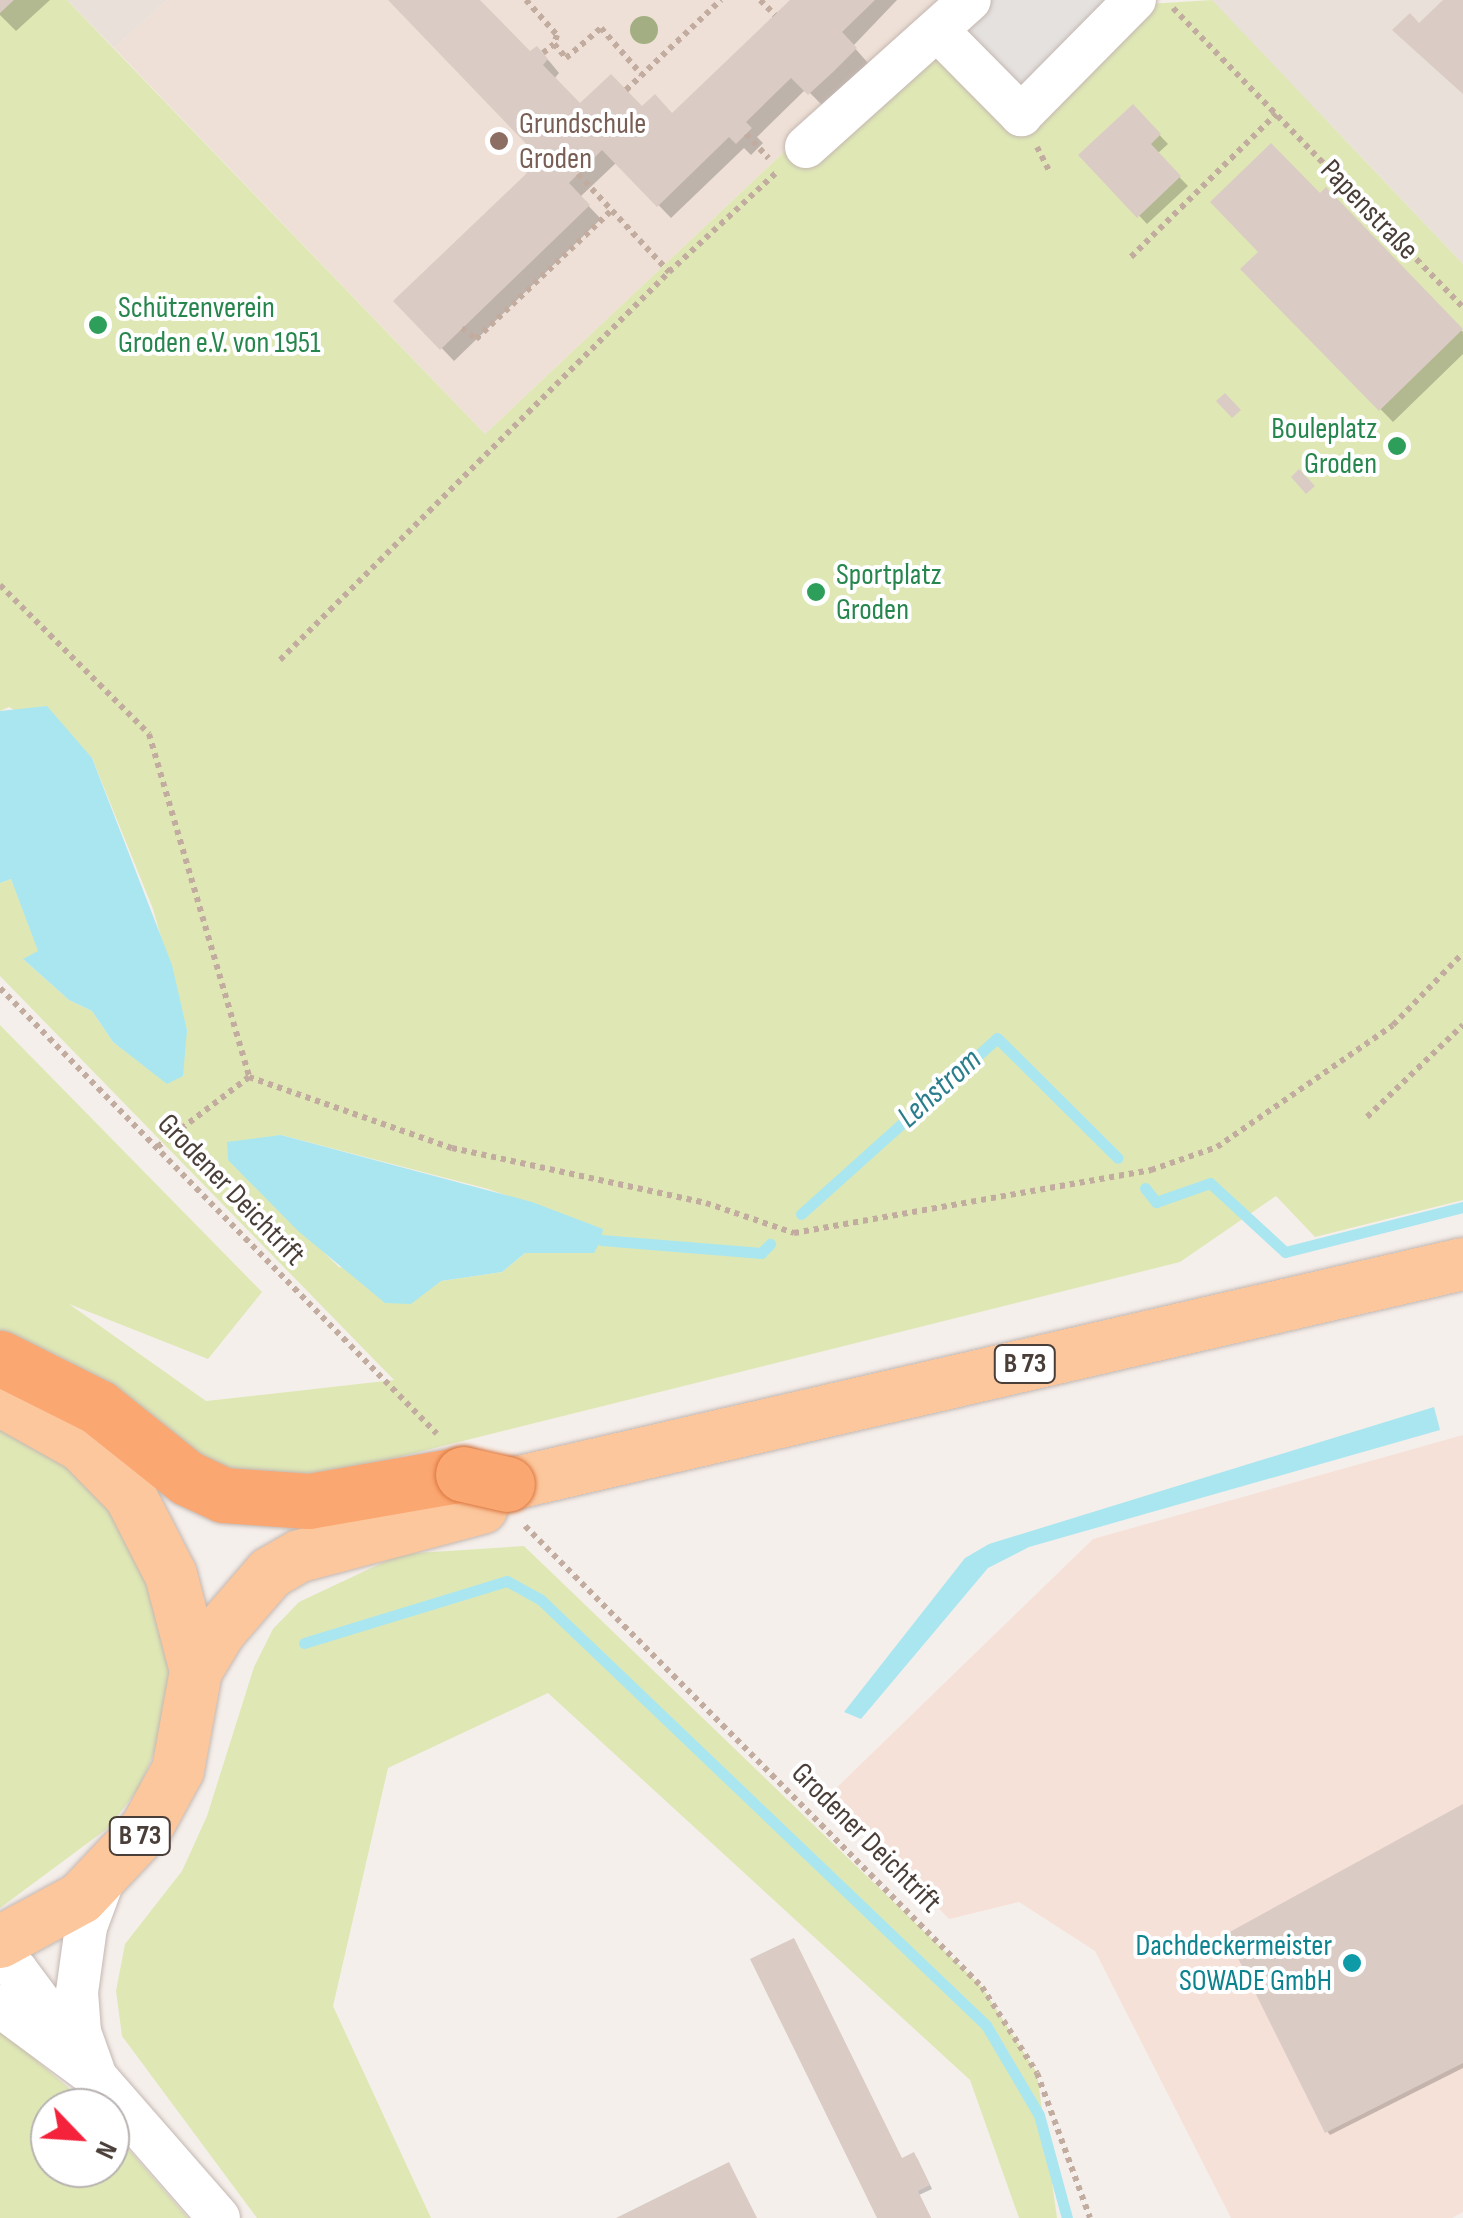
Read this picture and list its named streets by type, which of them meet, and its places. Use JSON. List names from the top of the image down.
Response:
{
  "streets": {
    "main road": ["B 73"],
    "path": ["Papenstraße", "Grodener Deichtrift"]
  },
  "water": ["Lehstrom"],
  "places": [
    "Grundschule Groden",
    "Schützenverein Groden e.V. von 1951",
    "Bouleplatz Groden",
    "Sportplatz Groden",
    "Dachdeckermeister SOWADE GmbH"
  ],
  "north": "bottom right"
}
